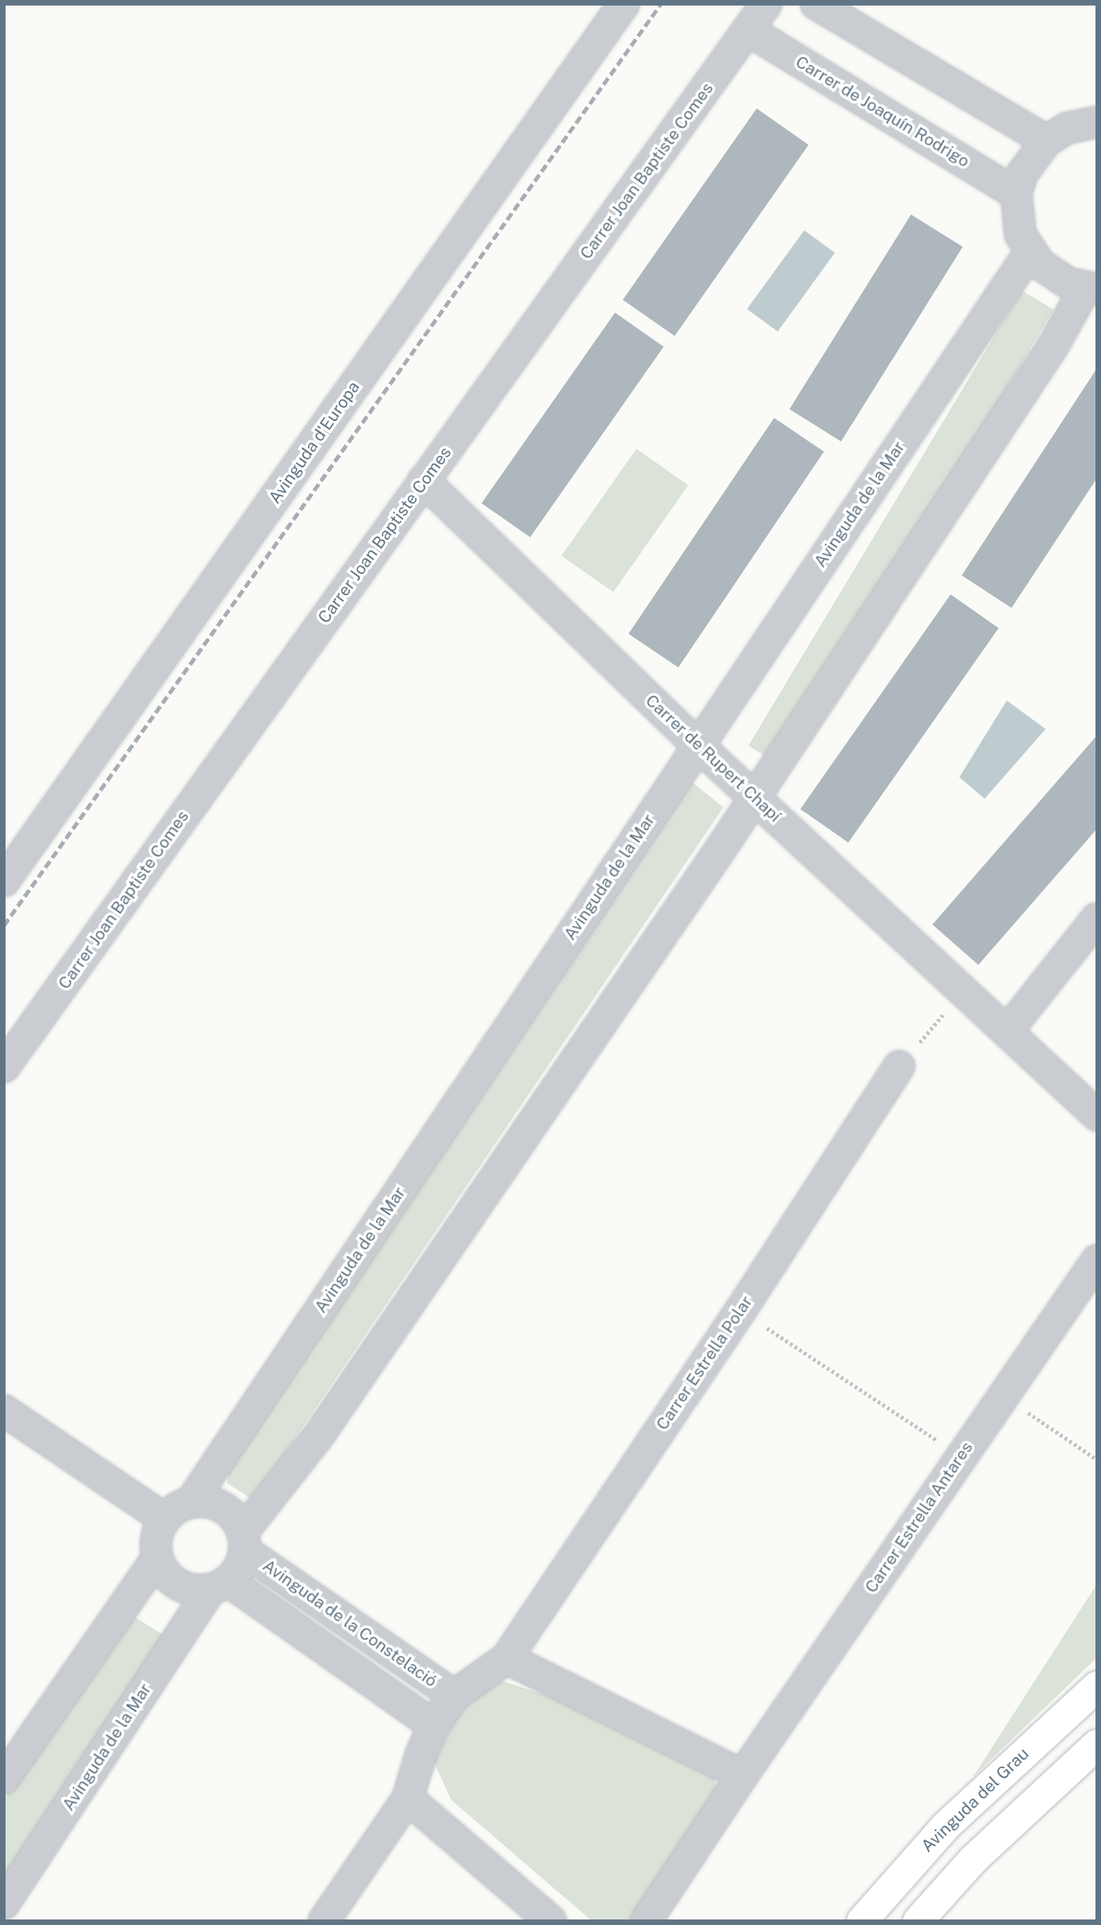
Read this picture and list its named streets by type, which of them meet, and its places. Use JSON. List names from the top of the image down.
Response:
{
  "streets": {
    "main road": ["Avinguda del Grau"],
    "street": [
      "Carrer de Joaquín Rodrigo",
      "Carrer Joan Baptiste Comes",
      "Avinguda d'Europa",
      "Avinguda de la Mar",
      "Carrer de Rupert Chapí",
      "Carrer Estrella Polar",
      "Carrer Estrella Antares",
      "Avinguda de la Constelació"
    ]
  },
  "crossings": [
    ["Carrer de Joaquín Rodrigo", "Carrer Joan Baptiste Comes"],
    ["Carrer Joan Baptiste Comes", "Carrer de Rupert Chapí"],
    ["Avinguda de la Mar", "Carrer de Rupert Chapí"],
    ["Avinguda de la Mar", "Avinguda de la Constelació"],
    ["Carrer Estrella Polar", "Avinguda de la Constelació"]
  ]
}
